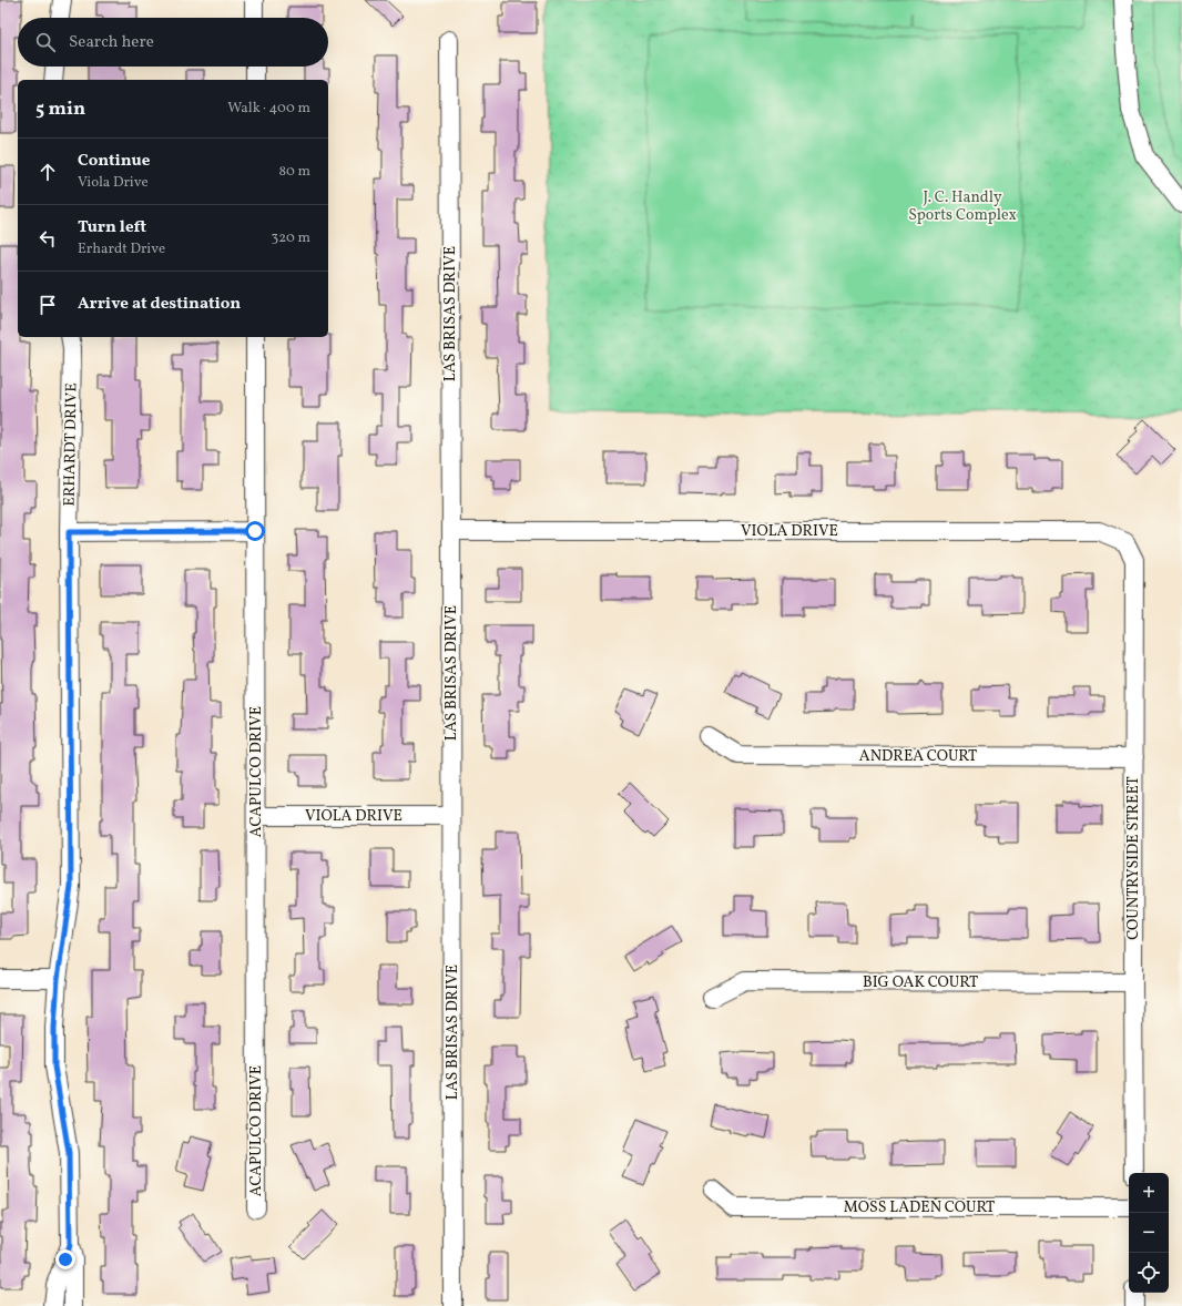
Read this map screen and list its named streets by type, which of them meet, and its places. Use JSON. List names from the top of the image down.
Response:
{
  "streets": {
    "street": [
      "LAS BRISAS DRIVE",
      "ERHARDT DRIVE",
      "VIOLA DRIVE",
      "ANDREA COURT",
      "ACAPULCO DRIVE",
      "COUNTRYSIDE STREET",
      "BIG OAK COURT",
      "MOSS LADEN COURT"
    ]
  },
  "crossings": [
    ["LAS BRISAS DRIVE", "VIOLA DRIVE"],
    ["VIOLA DRIVE", "ACAPULCO DRIVE"],
    ["VIOLA DRIVE", "COUNTRYSIDE STREET"],
    ["ANDREA COURT", "COUNTRYSIDE STREET"],
    ["COUNTRYSIDE STREET", "BIG OAK COURT"]
  ],
  "parks": ["J. C. Handly Sports Complex"],
  "page": {
    "search": "Search here",
    "heading": ["5 min", "Walk · 400 m"],
    "list": [
      ["Continue", "Viola Drive", "80 m"],
      ["Turn left", "Erhardt Drive", "320 m"],
      "Arrive at destination"
    ],
    "map_buttons": ["+", "−"]
  }
}
